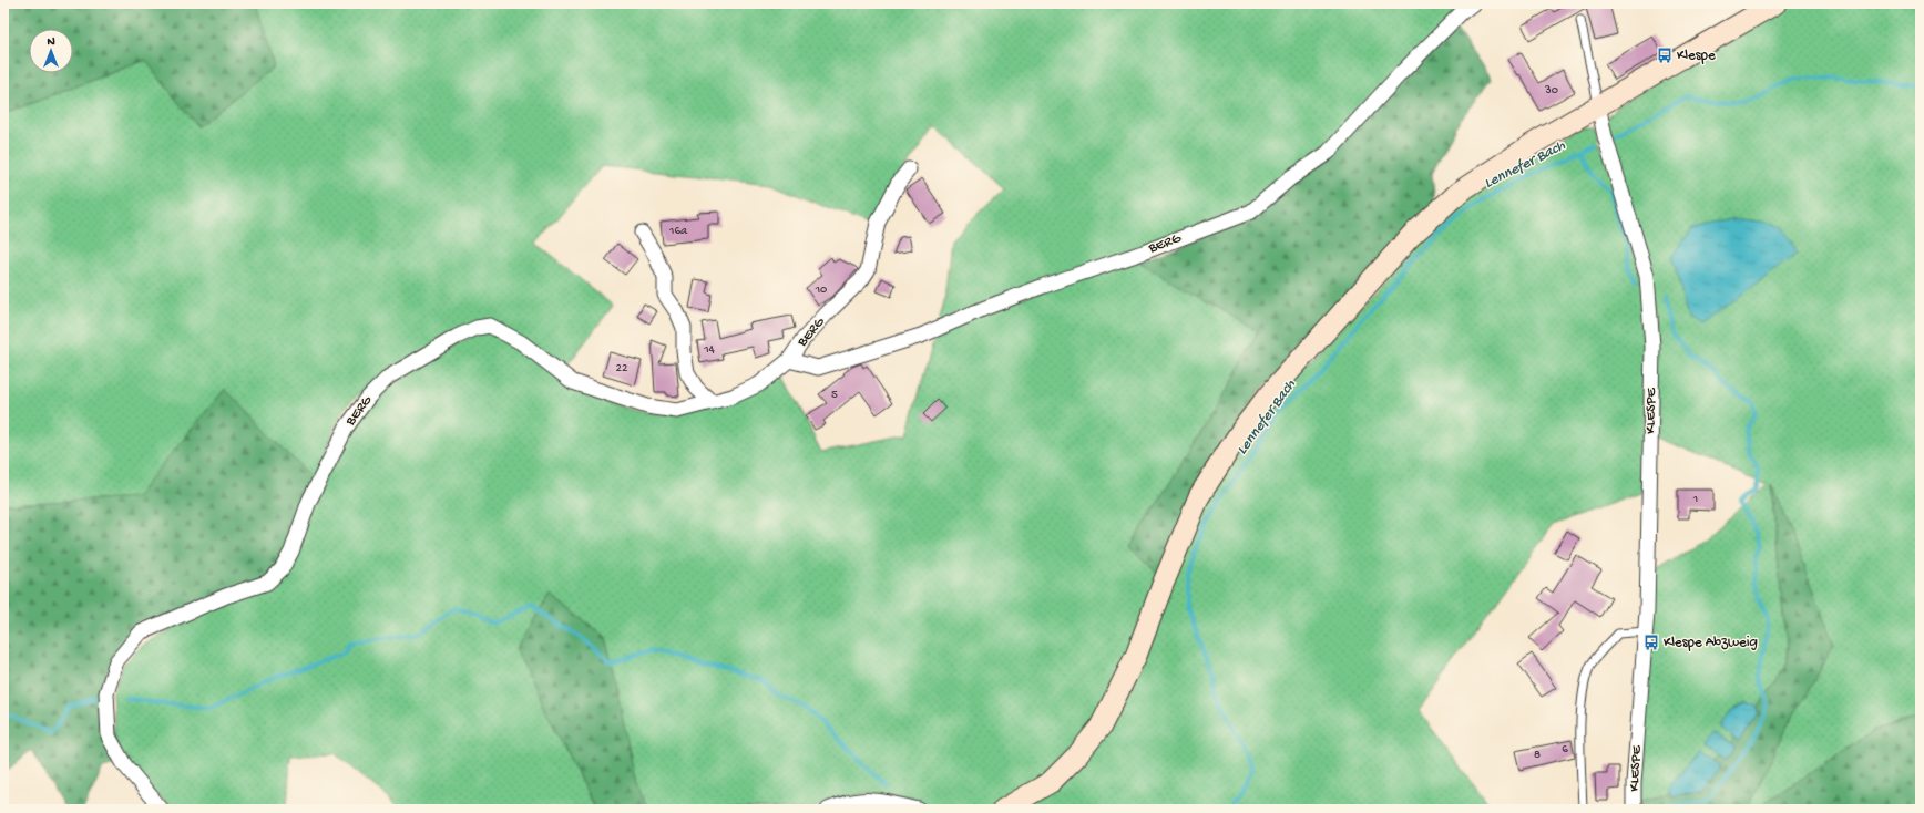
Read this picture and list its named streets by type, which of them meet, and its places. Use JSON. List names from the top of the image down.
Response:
{
  "streets": {
    "street": ["BERG", "KLESPE"]
  },
  "water": ["Lennefer Bach"],
  "places": {
    "bus stop": ["Klespe", "Klespe Abzweig"]
  },
  "house_numbers": [
    "30",
    "16a",
    "10",
    "14",
    "22",
    "5",
    "1",
    "6",
    "8"
  ],
  "north": "top"
}
